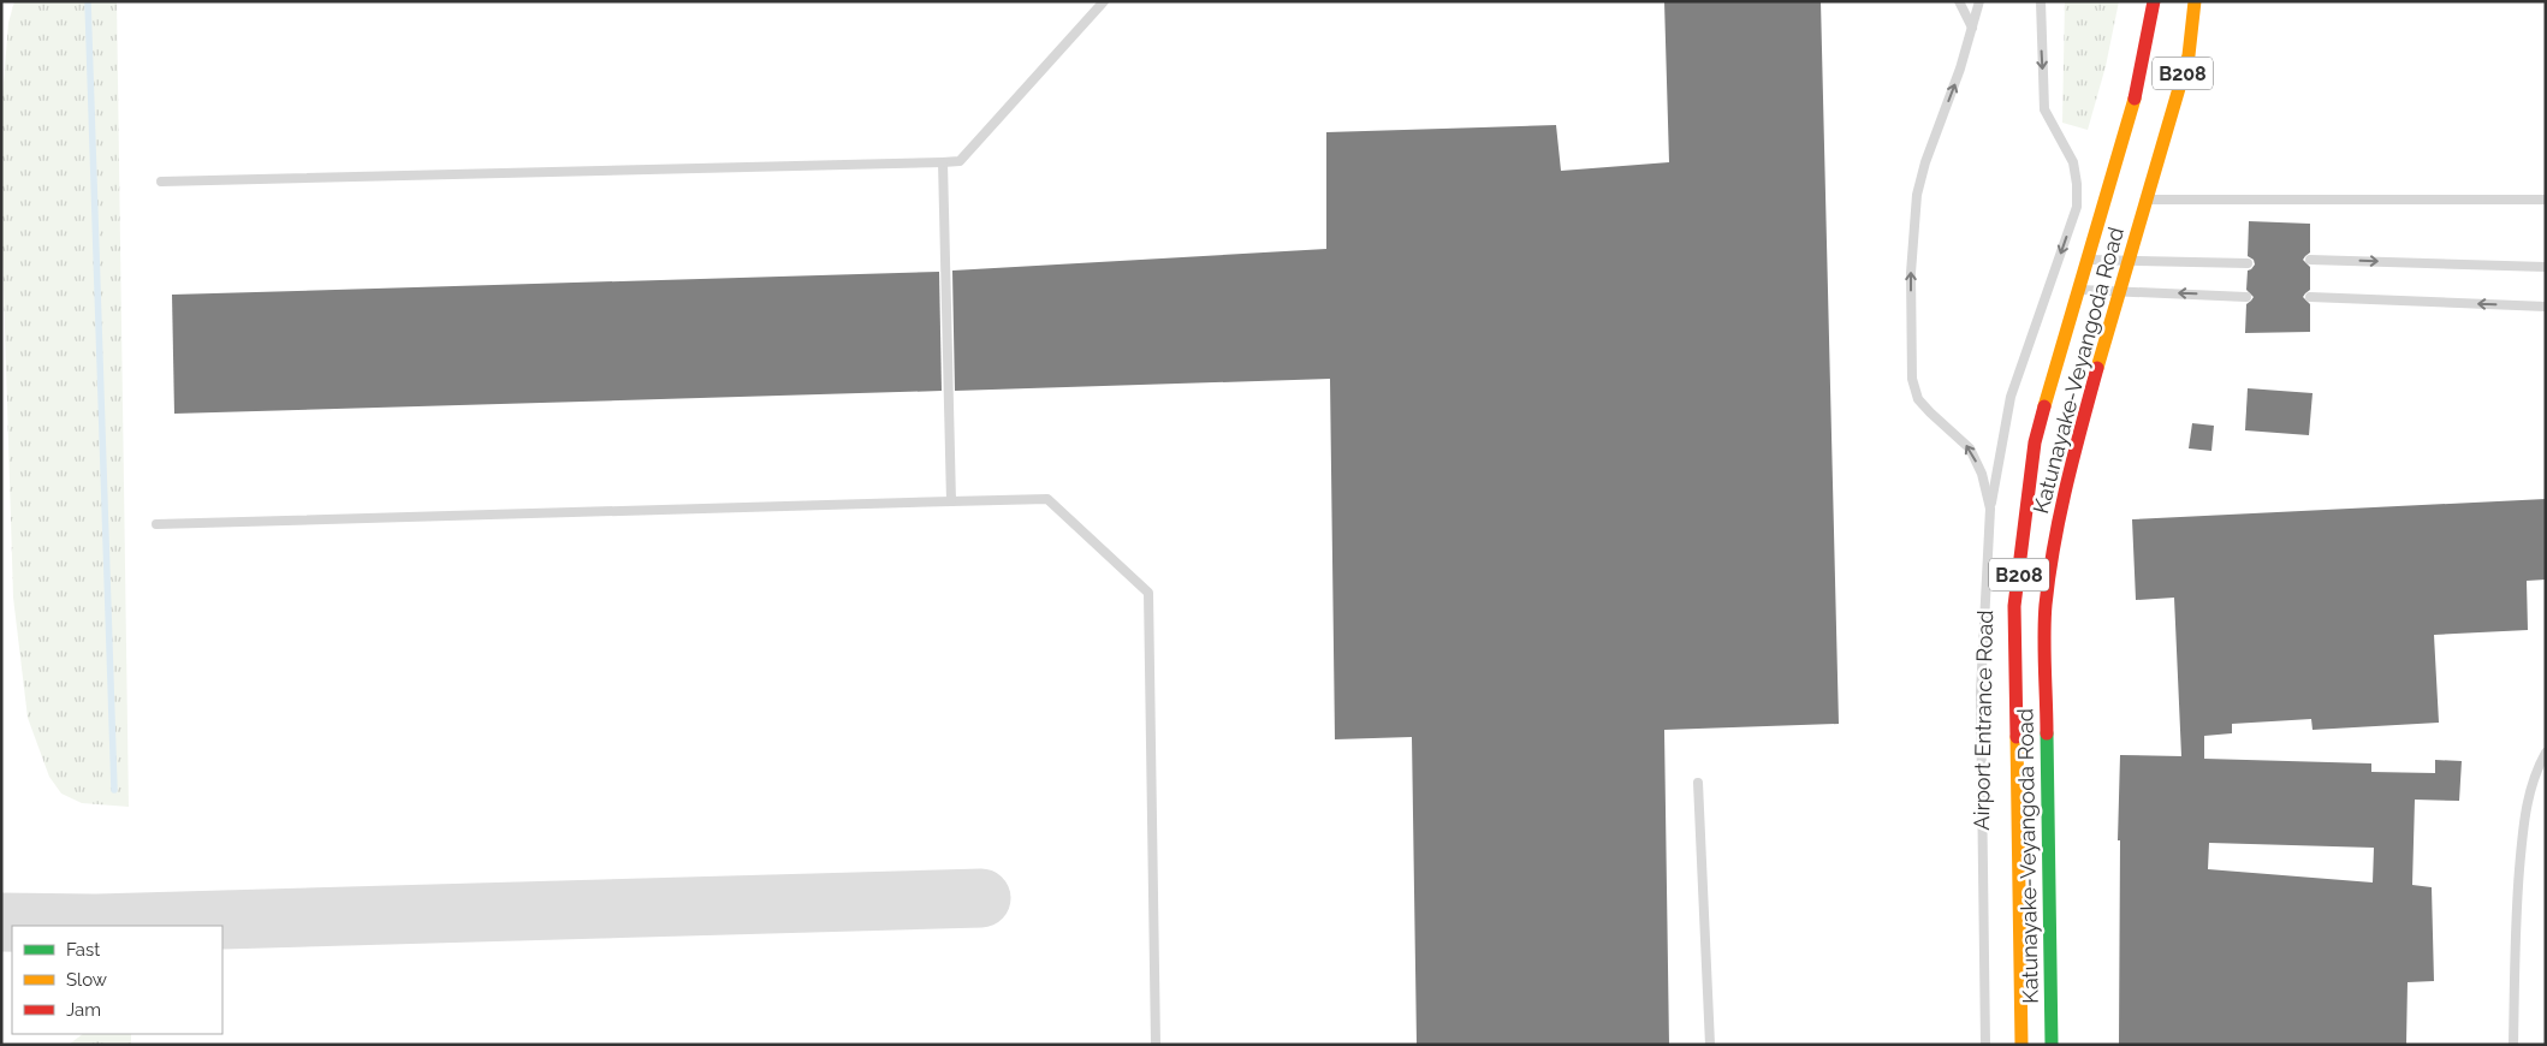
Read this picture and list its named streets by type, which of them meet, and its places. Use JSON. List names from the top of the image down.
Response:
{
  "streets": {
    "main road": ["B208", "Katunayake-Veyangoda Road"],
    "lane": ["Airport Entrance Road"]
  },
  "legend": ["Fast", "Slow", "Jam"]
}
